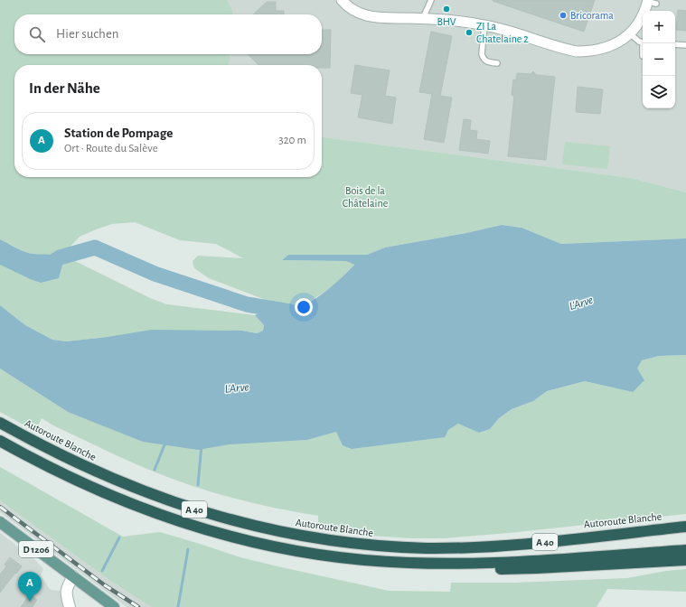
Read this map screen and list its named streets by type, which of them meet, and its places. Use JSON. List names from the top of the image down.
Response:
{
  "streets": {
    "highway": ["Autoroute Blanche", "A 40"],
    "main road": ["D 1206"]
  },
  "water": ["L'Arve"],
  "parks": ["Bois de la Châtelaine"],
  "places": ["BHV", "Bricorama", "ZI La Chatelaine 2"],
  "page": {
    "map_buttons": ["+", "−"],
    "search": "Hier suchen",
    "heading": "In der Nähe",
    "list": [
      {
        "mark": "A",
        "name": "Station de Pompage",
        "note": "Ort · Route du Salève",
        "value": "320 m"
      }
    ],
    "pins": "A"
  }
}
